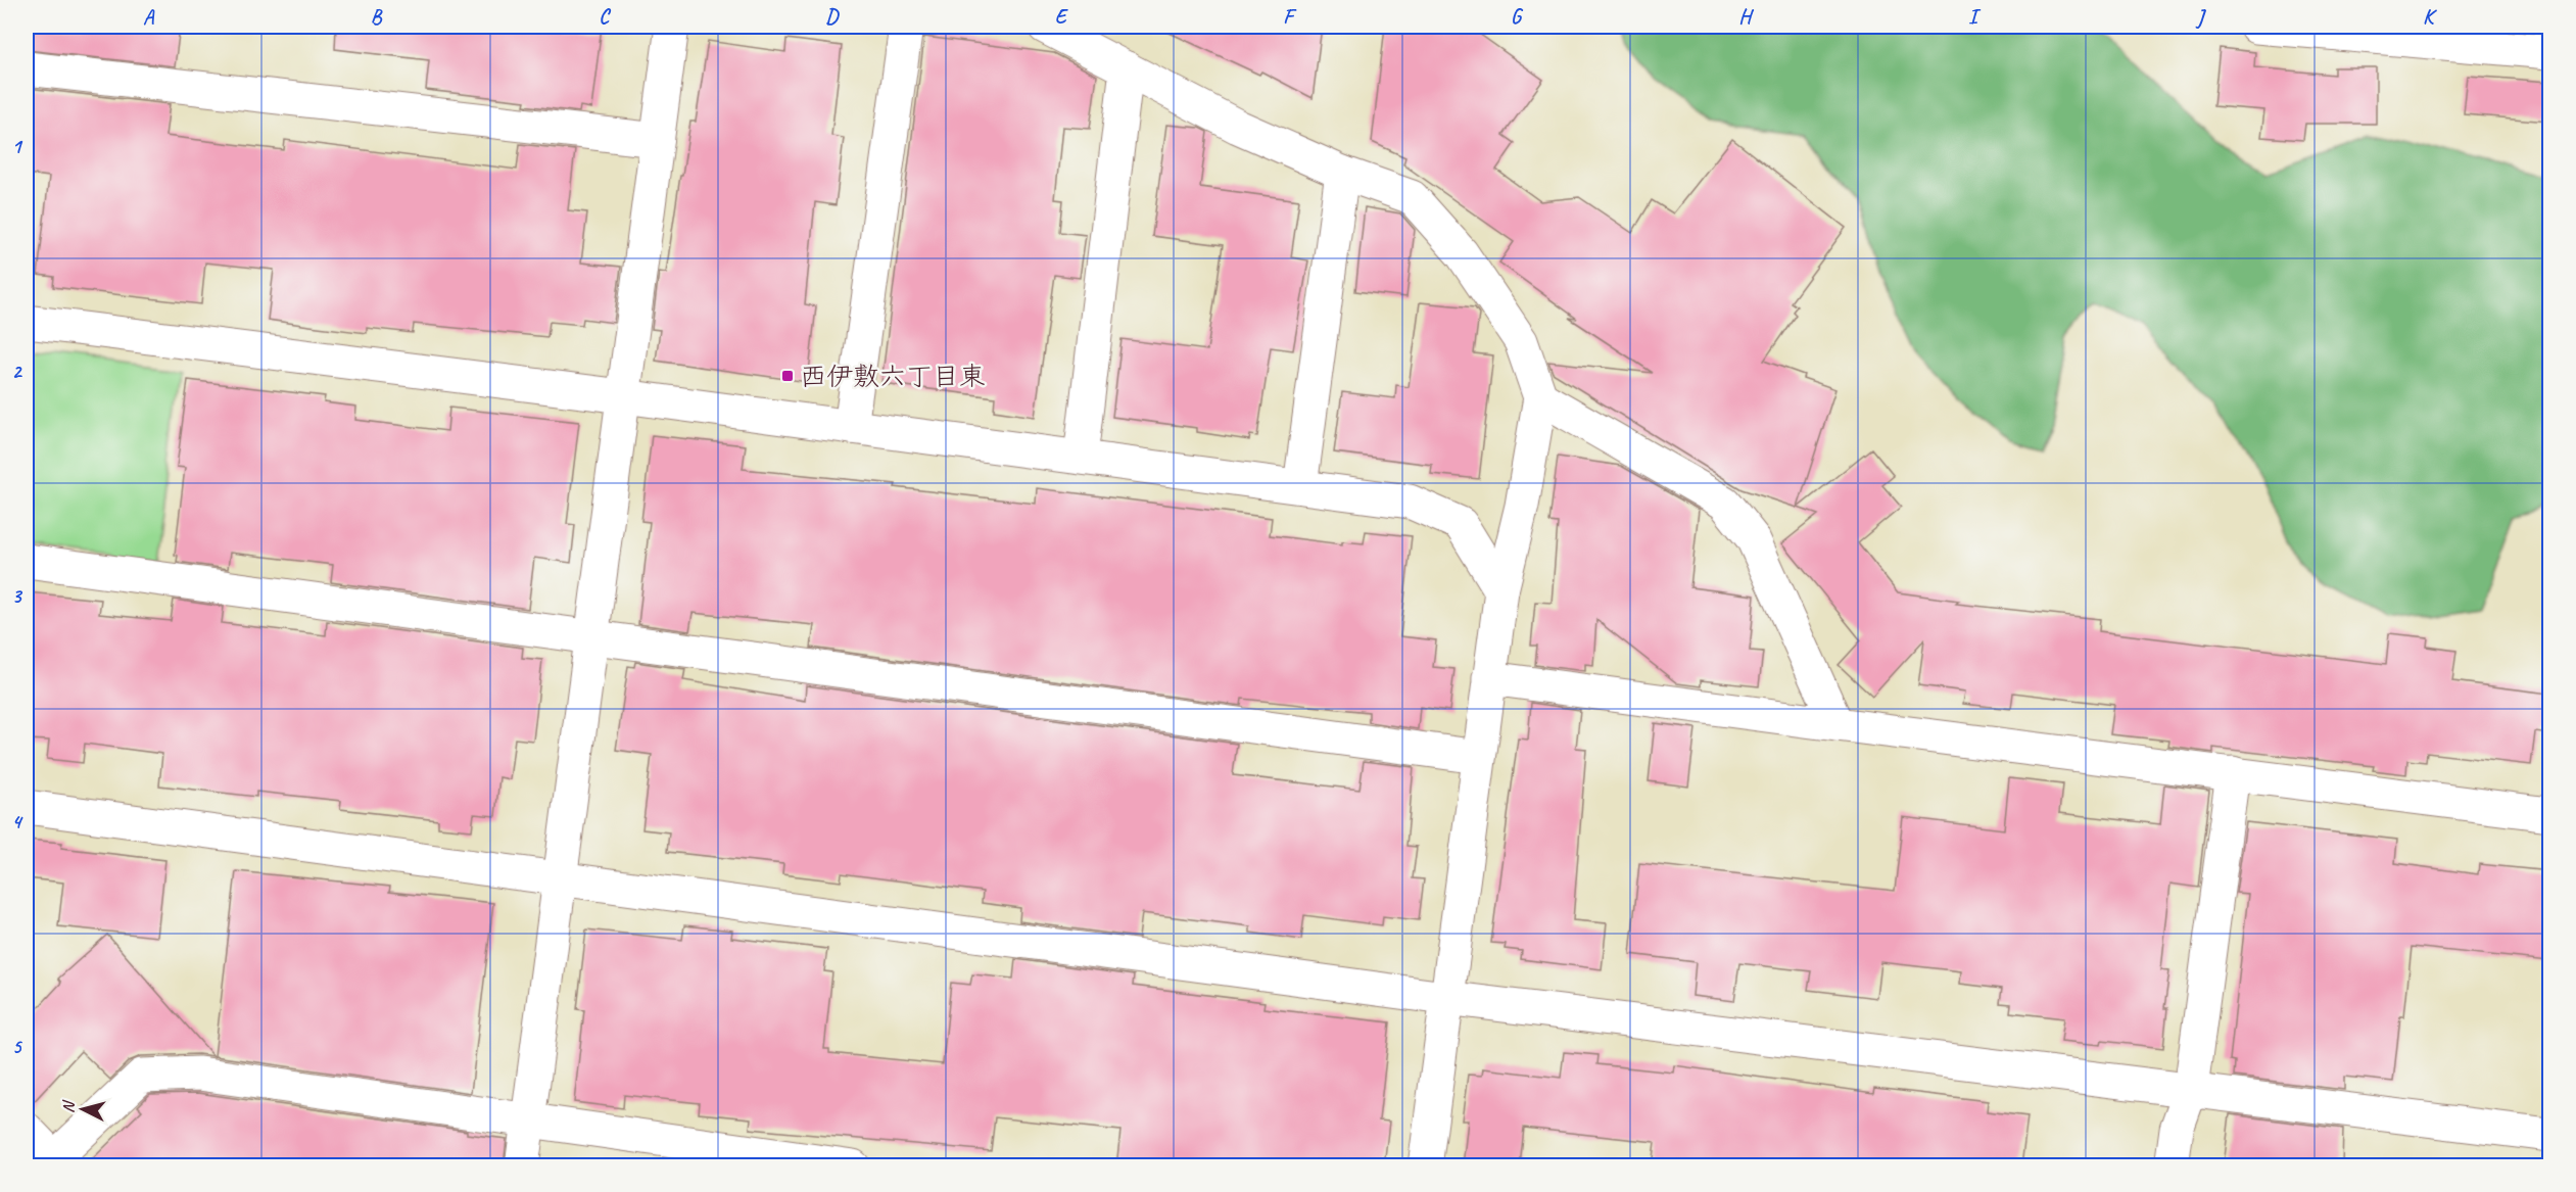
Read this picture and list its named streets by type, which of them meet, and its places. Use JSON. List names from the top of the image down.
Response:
{
  "places": {
    "transit": ["西伊敷六丁目東"]
  },
  "north": "left",
  "grid": {
    "columns": [
      "A",
      "B",
      "C",
      "D",
      "E",
      "F",
      "G",
      "H",
      "I",
      "J",
      "K"
    ],
    "rows": [
      "1",
      "2",
      "3",
      "4",
      "5"
    ]
  }
}
